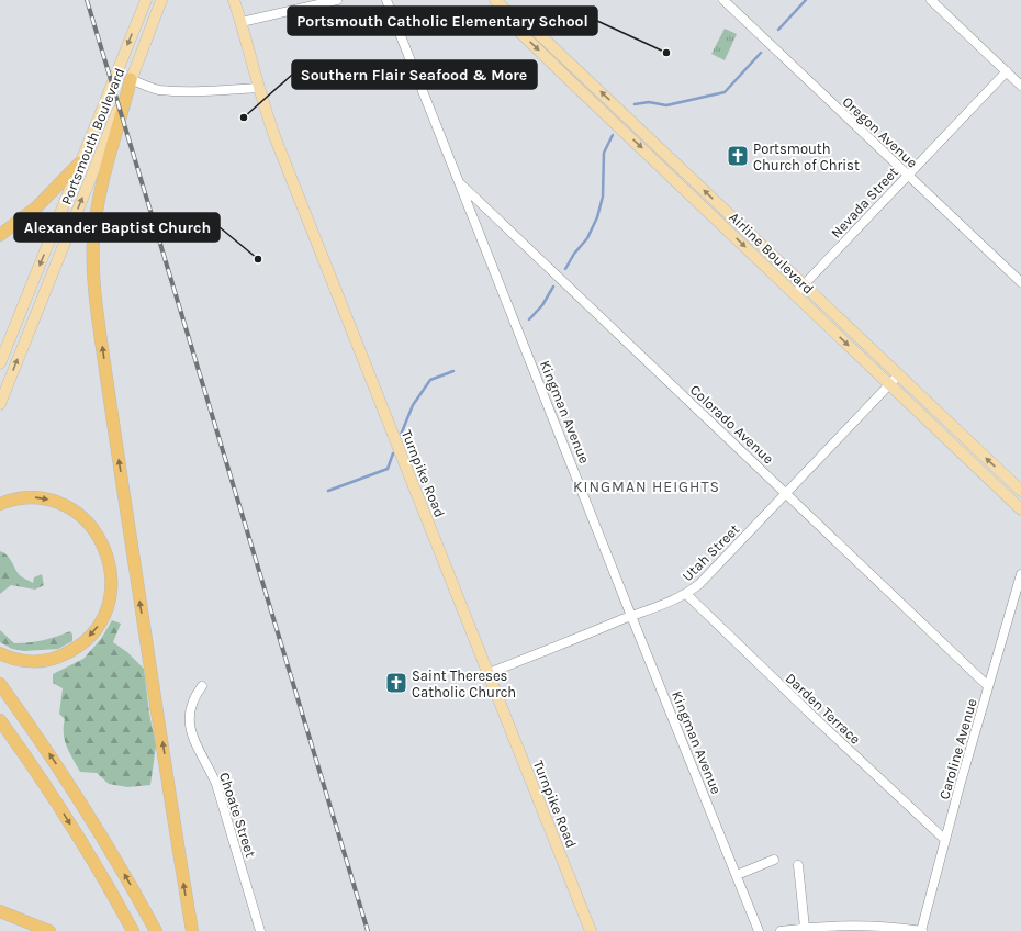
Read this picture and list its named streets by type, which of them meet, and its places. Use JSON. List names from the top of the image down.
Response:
{
  "streets": {
    "main road": ["Portsmouth Boulevard", "Airline Boulevard", "Turnpike Road"],
    "street": [
      "Oregon Avenue",
      "Nevada Street",
      "Kingman Avenue",
      "Colorado Avenue",
      "Utah Street",
      "Darden Terrace",
      "Caroline Avenue",
      "Choate Street"
    ]
  },
  "crossings": [
    ["Oregon Avenue", "Nevada Street"],
    ["Nevada Street", "Airline Boulevard"],
    ["Airline Boulevard", "Utah Street"],
    ["Kingman Avenue", "Colorado Avenue"],
    ["Kingman Avenue", "Utah Street"],
    ["Colorado Avenue", "Utah Street"],
    ["Colorado Avenue", "Caroline Avenue"],
    ["Turnpike Road", "Utah Street"],
    ["Utah Street", "Darden Terrace"],
    ["Darden Terrace", "Caroline Avenue"]
  ],
  "districts": ["KINGMAN HEIGHTS"],
  "places": {
    "other": ["Portsmouth Catholic Elementary School", "Southern Flair Seafood & More", "Alexander Baptist Church"],
    "church": ["Portsmouth Church of Christ", "Saint Thereses Catholic Church"]
  }
}
